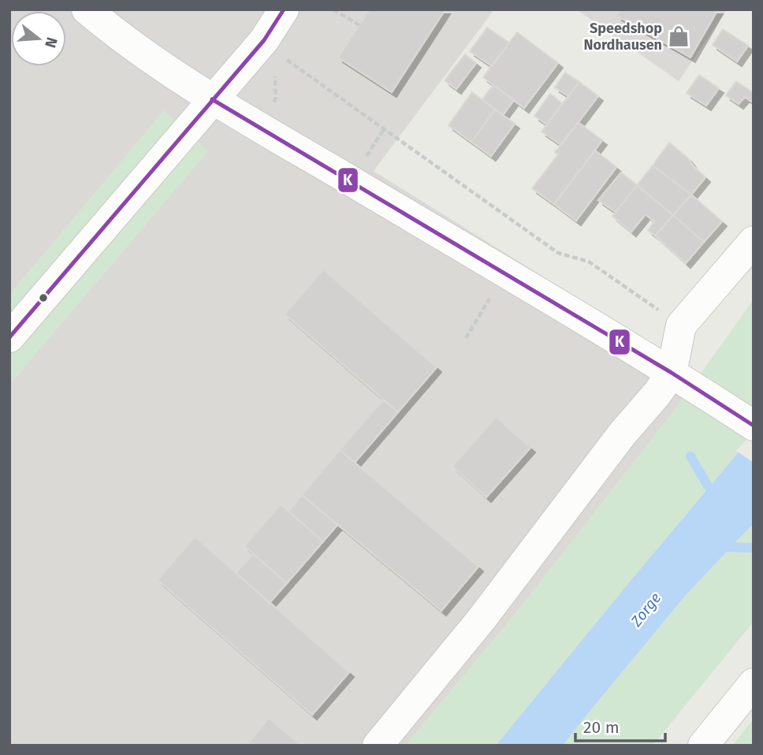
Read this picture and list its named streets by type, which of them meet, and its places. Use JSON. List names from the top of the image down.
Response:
{
  "water": ["Zorge"],
  "places": {
    "shop": ["Speedshop Nordhausen"]
  },
  "lines": ["transit line K"],
  "scale_bar": "20 m",
  "north": "right"
}
